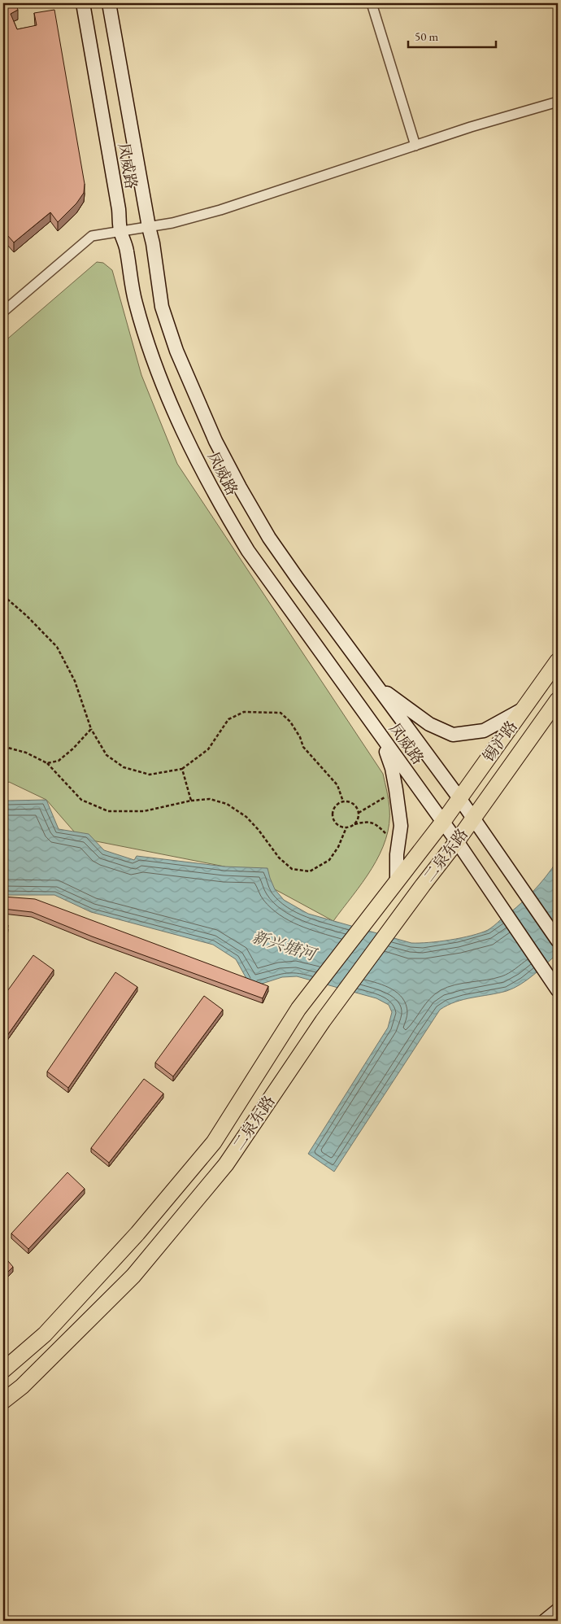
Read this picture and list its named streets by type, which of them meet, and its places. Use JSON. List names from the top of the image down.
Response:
{
  "streets": {
    "main road": ["凤威路", "锡沪路", "二泉东路"]
  },
  "crossings": [
    ["凤威路", "锡沪路"],
    ["凤威路", "二泉东路"],
    ["锡沪路", "二泉东路"]
  ],
  "water": ["新兴塘河"],
  "scale_bar": "50 m"
}
